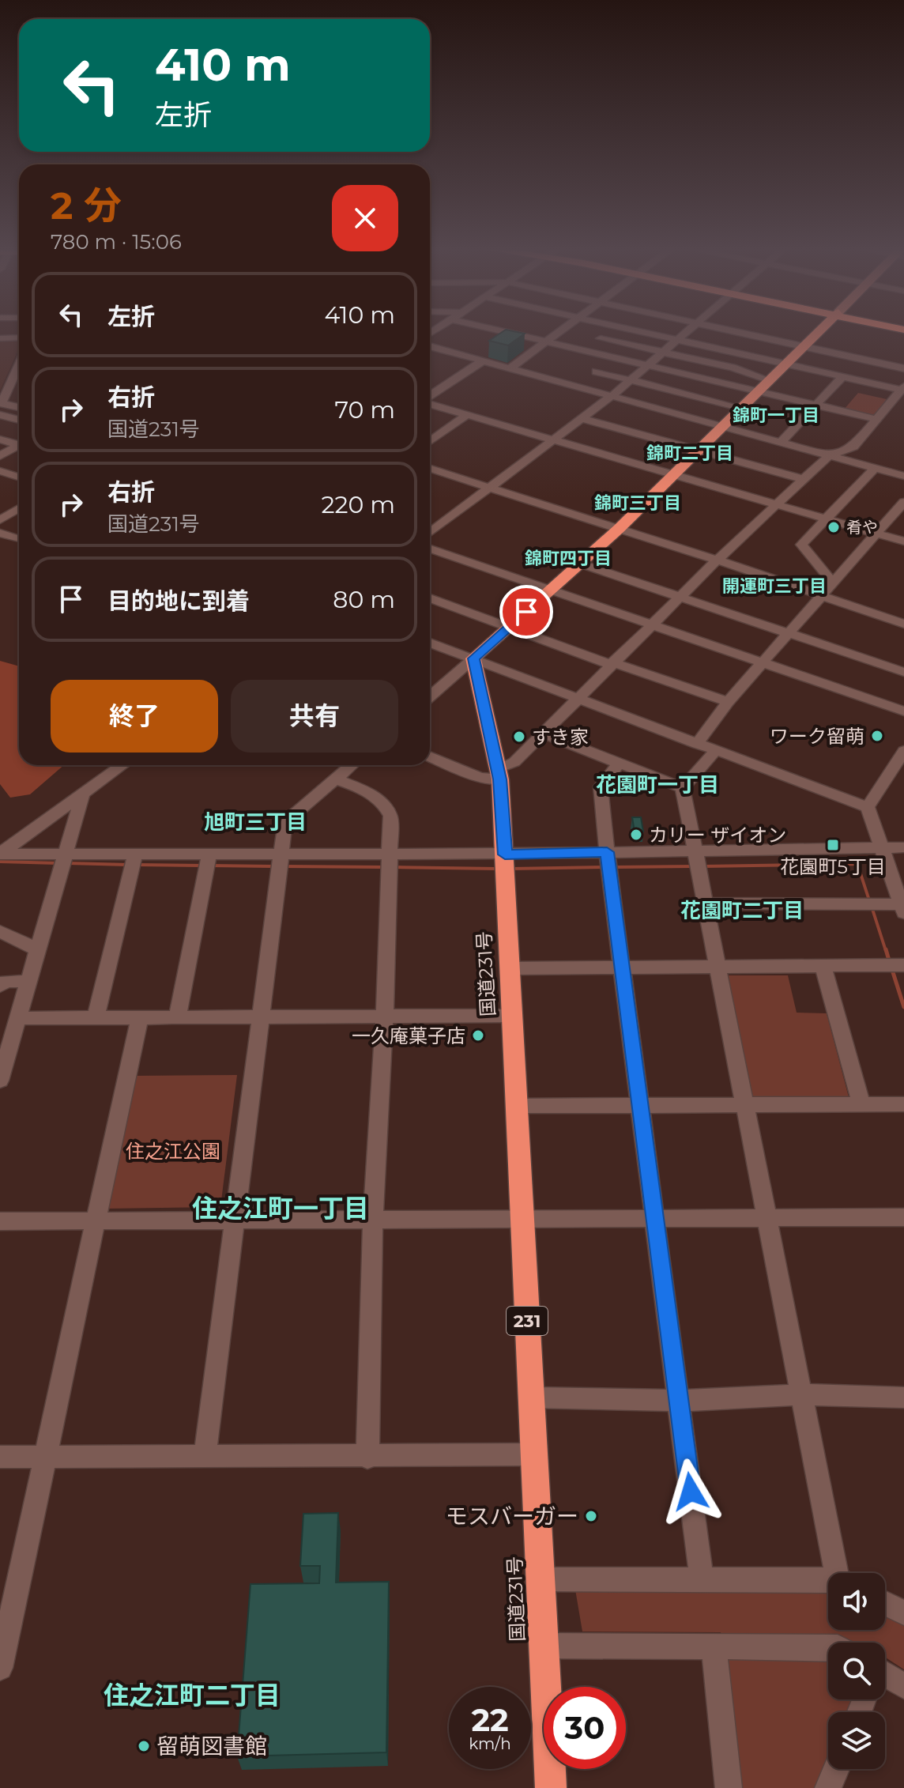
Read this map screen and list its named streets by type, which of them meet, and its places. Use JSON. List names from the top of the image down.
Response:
{
  "streets": {
    "highway": ["国道231号", "231"]
  },
  "districts": [
    "錦町一丁目",
    "錦町二丁目",
    "錦町三丁目",
    "錦町四丁目",
    "開運町三丁目",
    "花園町一丁目",
    "旭町三丁目",
    "花園町二丁目",
    "住之江町一丁目",
    "住之江町二丁目"
  ],
  "parks": ["住之江公園"],
  "places": {
    "other": [
      "肴や",
      "ワーク留萌",
      "すき家",
      "カリー ザイオン",
      "一久庵菓子店",
      "モスバーガー",
      "留萌図書館"
    ],
    "transit": ["花園町5丁目"]
  },
  "page": {
    "turn": ["410 m", "左折"],
    "heading": ["2 分", "780 m · 15:06"],
    "list": [
      {
        "name": "左折",
        "value": "410 m"
      },
      {
        "name": "右折",
        "note": "国道231号",
        "value": "70 m"
      },
      {
        "name": "右折",
        "note": "国道231号",
        "value": "220 m"
      },
      {
        "name": "目的地に到着",
        "value": "80 m"
      }
    ],
    "buttons": ["終了", "共有"],
    "speed": "22 km/h",
    "limit": "30"
  }
}
